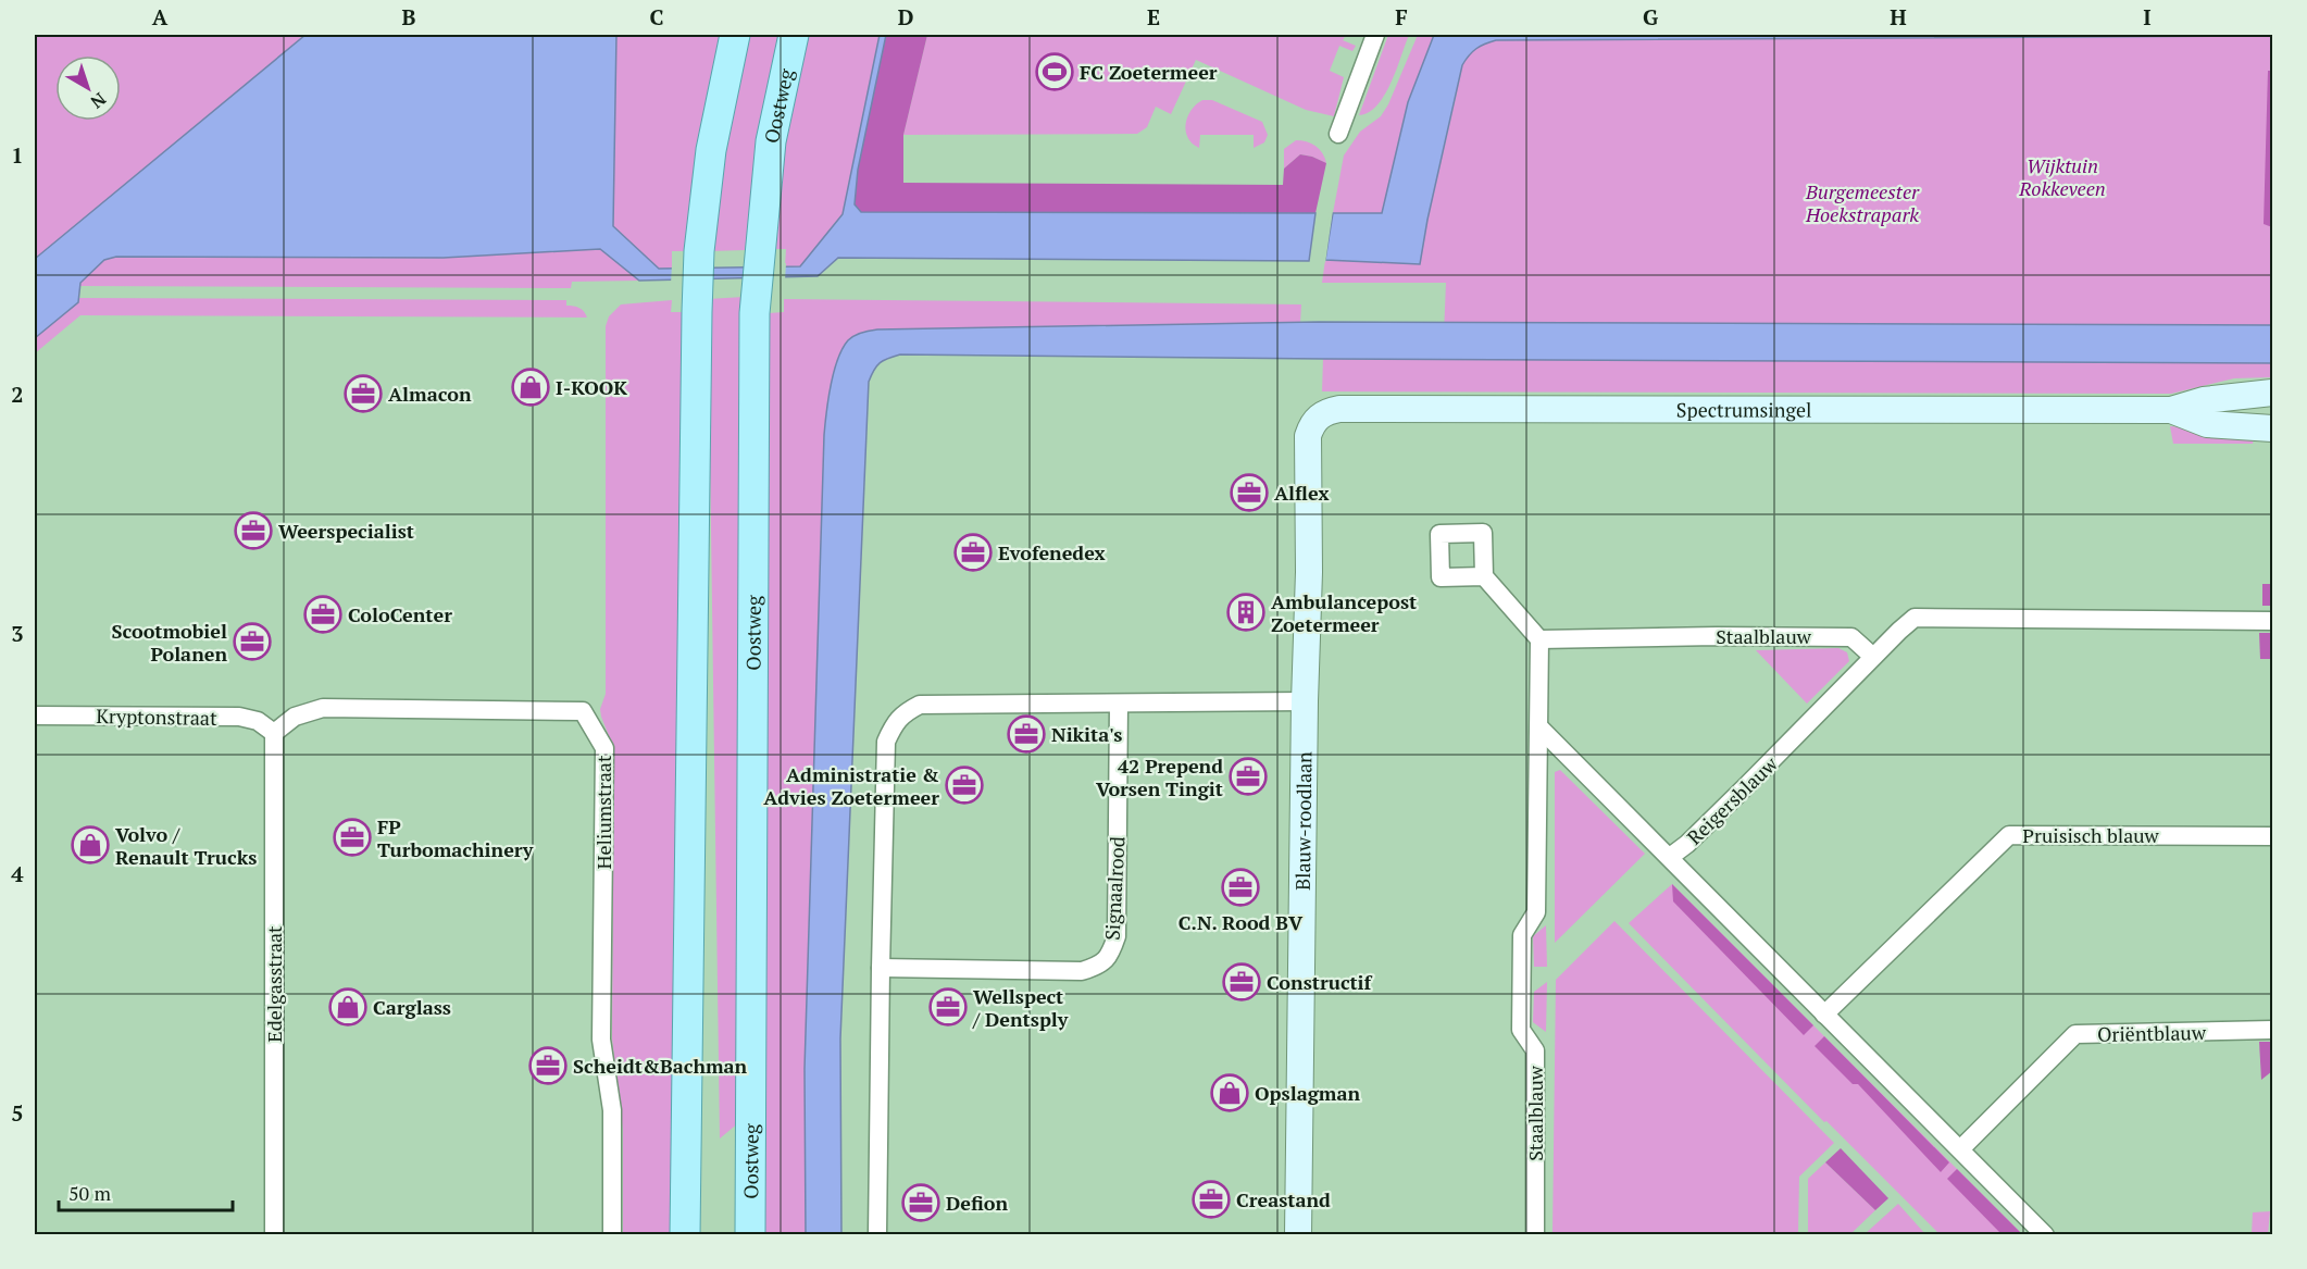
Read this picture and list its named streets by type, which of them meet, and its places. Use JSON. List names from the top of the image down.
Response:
{
  "streets": {
    "main road": ["Oostweg"],
    "street": [
      "Spectrumsingel",
      "Staalblauw",
      "Kryptonstraat",
      "Reigersblauw",
      "Heliumstraat",
      "Blauw-roodlaan",
      "Pruisisch blauw",
      "Signaalrood",
      "Edelgasstraat",
      "Oriëntblauw"
    ]
  },
  "crossings": [
    ["Spectrumsingel", "Blauw-roodlaan"],
    ["Staalblauw", "Reigersblauw"],
    ["Kryptonstraat", "Heliumstraat"],
    ["Kryptonstraat", "Edelgasstraat"],
    ["Reigersblauw", "Pruisisch blauw"],
    ["Reigersblauw", "Oriëntblauw"],
    ["Heliumstraat", "Edelgasstraat"]
  ],
  "parks": ["Wijktuin Rokkeveen", "Burgemeester Hoekstrapark"],
  "places": {
    "sports": ["FC Zoetermeer"],
    "shop": [
      "I-KOOK",
      "Volvo / Renault Trucks",
      "Carglass",
      "Opslagman"
    ],
    "office": [
      "Almacon",
      "Alflex",
      "Weerspecialist",
      "Evofenedex",
      "ColoCenter",
      "Scootmobiel Polanen",
      "Nikita's",
      "42 Prepend Vorsen Tingit",
      "Administratie & Advies Zoetermeer",
      "FP Turbomachinery",
      "C.N. Rood BV",
      "Constructif",
      "Wellspect / Dentsply",
      "Scheidt&Bachman",
      "Creastand",
      "Defion"
    ],
    "building": ["Ambulancepost Zoetermeer"]
  },
  "scale_bar": "50 m",
  "north": "bottom right",
  "grid": {
    "columns": [
      "A",
      "B",
      "C",
      "D",
      "E",
      "F",
      "G",
      "H",
      "I"
    ],
    "rows": [
      "1",
      "2",
      "3",
      "4",
      "5"
    ]
  }
}
